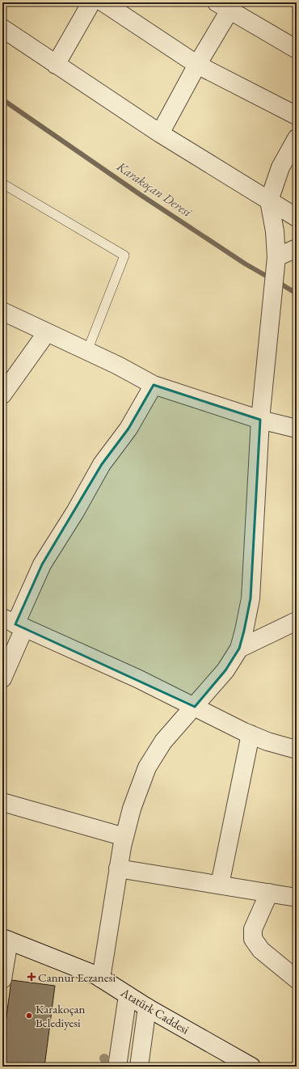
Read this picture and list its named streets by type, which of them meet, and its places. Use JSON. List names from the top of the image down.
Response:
{
  "streets": {
    "street": ["Atatürk Caddesi"]
  },
  "water": ["Karakoçan Deresi"],
  "places": {
    "health": ["Cannur Eczanesi"],
    "other": ["Karakoçan Belediyesi"]
  }
}
